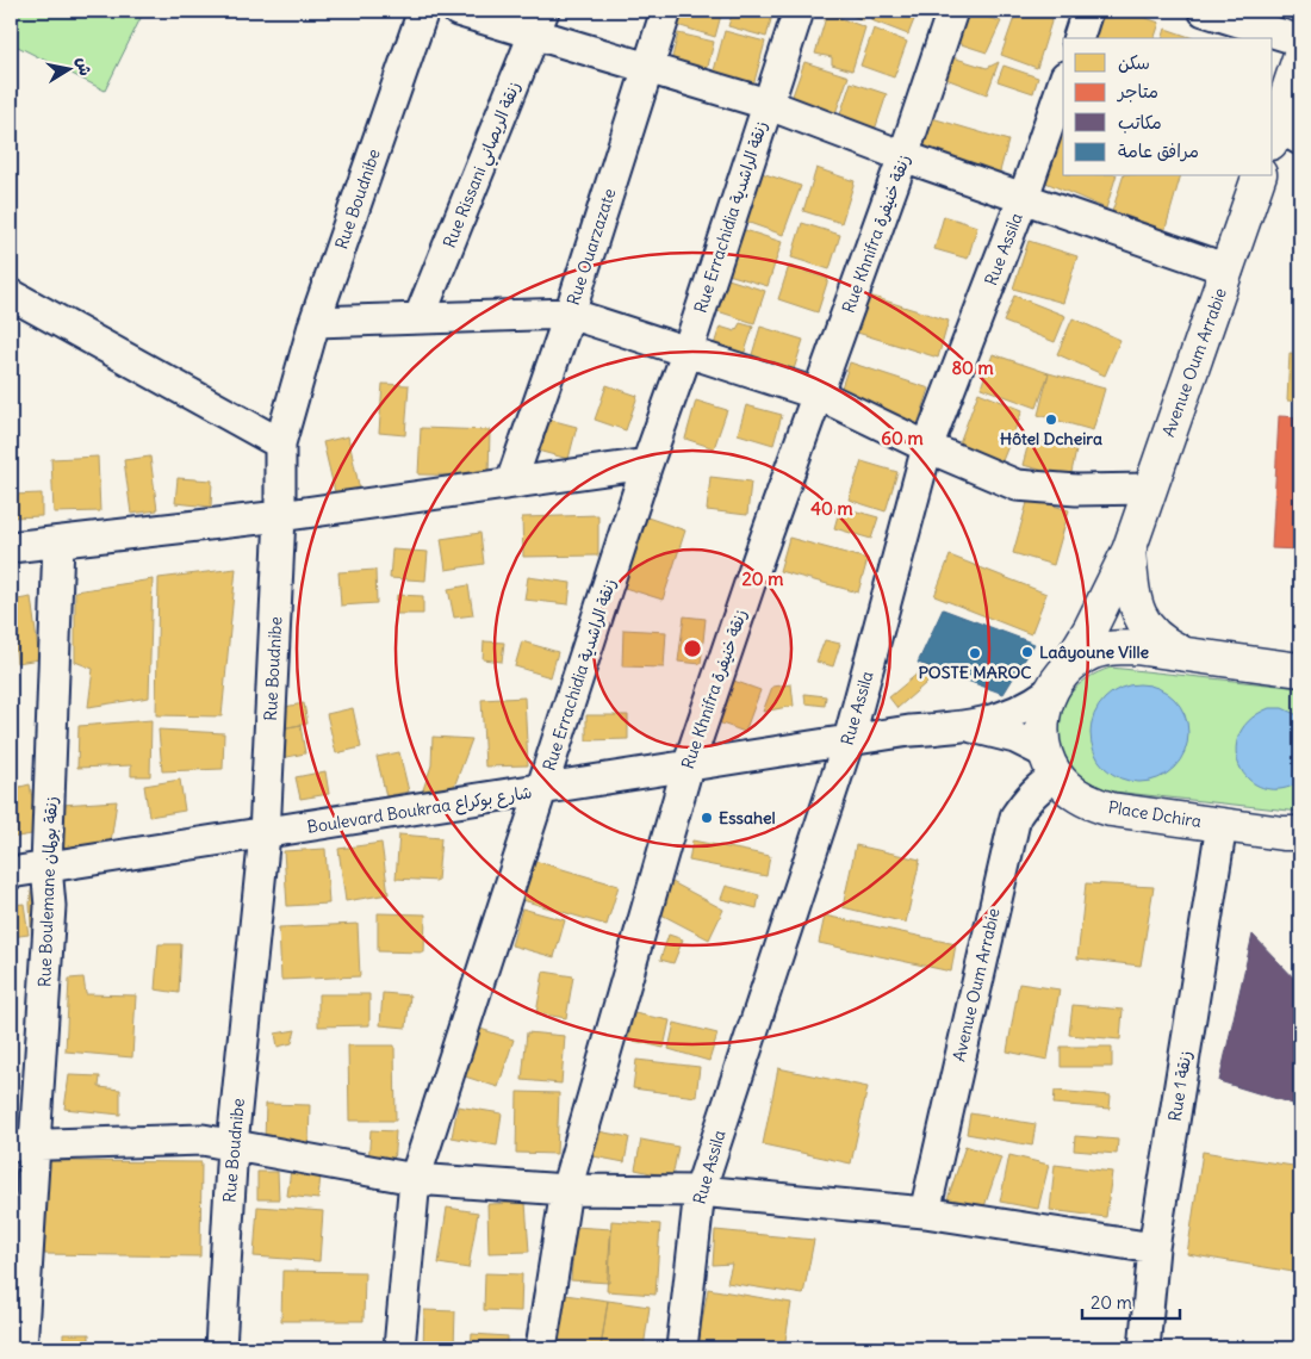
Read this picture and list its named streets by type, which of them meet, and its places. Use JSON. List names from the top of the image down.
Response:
{
  "streets": {
    "street": [
      "Rue Rissani زنقة الريصاني",
      "Rue Boudnibe",
      "Rue Errachidia زنقة الراشدية",
      "Rue Khnifra زنقة خنيفرة",
      "Rue Ouarzazate",
      "Rue Assila",
      "Avenue Oum Arrabie",
      "Boulevard Boukraa شارع بوكراع",
      "Place Dchira",
      "Rue Boulemane زنقة بولمان",
      "Rue 1 زنقة"
    ]
  },
  "crossings": [
    ["Rue Boudnibe", "Boulevard Boukraa شارع بوكراع"],
    ["Rue Errachidia زنقة الراشدية", "Boulevard Boukraa شارع بوكراع"],
    ["Rue Khnifra زنقة خنيفرة", "Boulevard Boukraa شارع بوكراع"],
    ["Rue Assila", "Boulevard Boukraa شارع بوكراع"],
    ["Avenue Oum Arrabie", "Boulevard Boukraa شارع بوكراع"],
    ["Avenue Oum Arrabie", "Place Dchira"],
    ["Boulevard Boukraa شارع بوكراع", "Place Dchira"],
    ["Boulevard Boukraa شارع بوكراع", "Rue Boulemane زنقة بولمان"],
    ["Place Dchira", "Rue 1 زنقة"]
  ],
  "places": [
    "Hôtel Dcheira",
    "Laâyoune Ville",
    "POSTE MAROC",
    "Essahel"
  ],
  "legend": [
    "سكن",
    "متاجر",
    "مكاتب",
    "مرافق عامة"
  ],
  "scale_bar": "20 m",
  "north": "right",
  "rings": [
    "80 m",
    "60 m",
    "40 m",
    "20 m"
  ]
}
